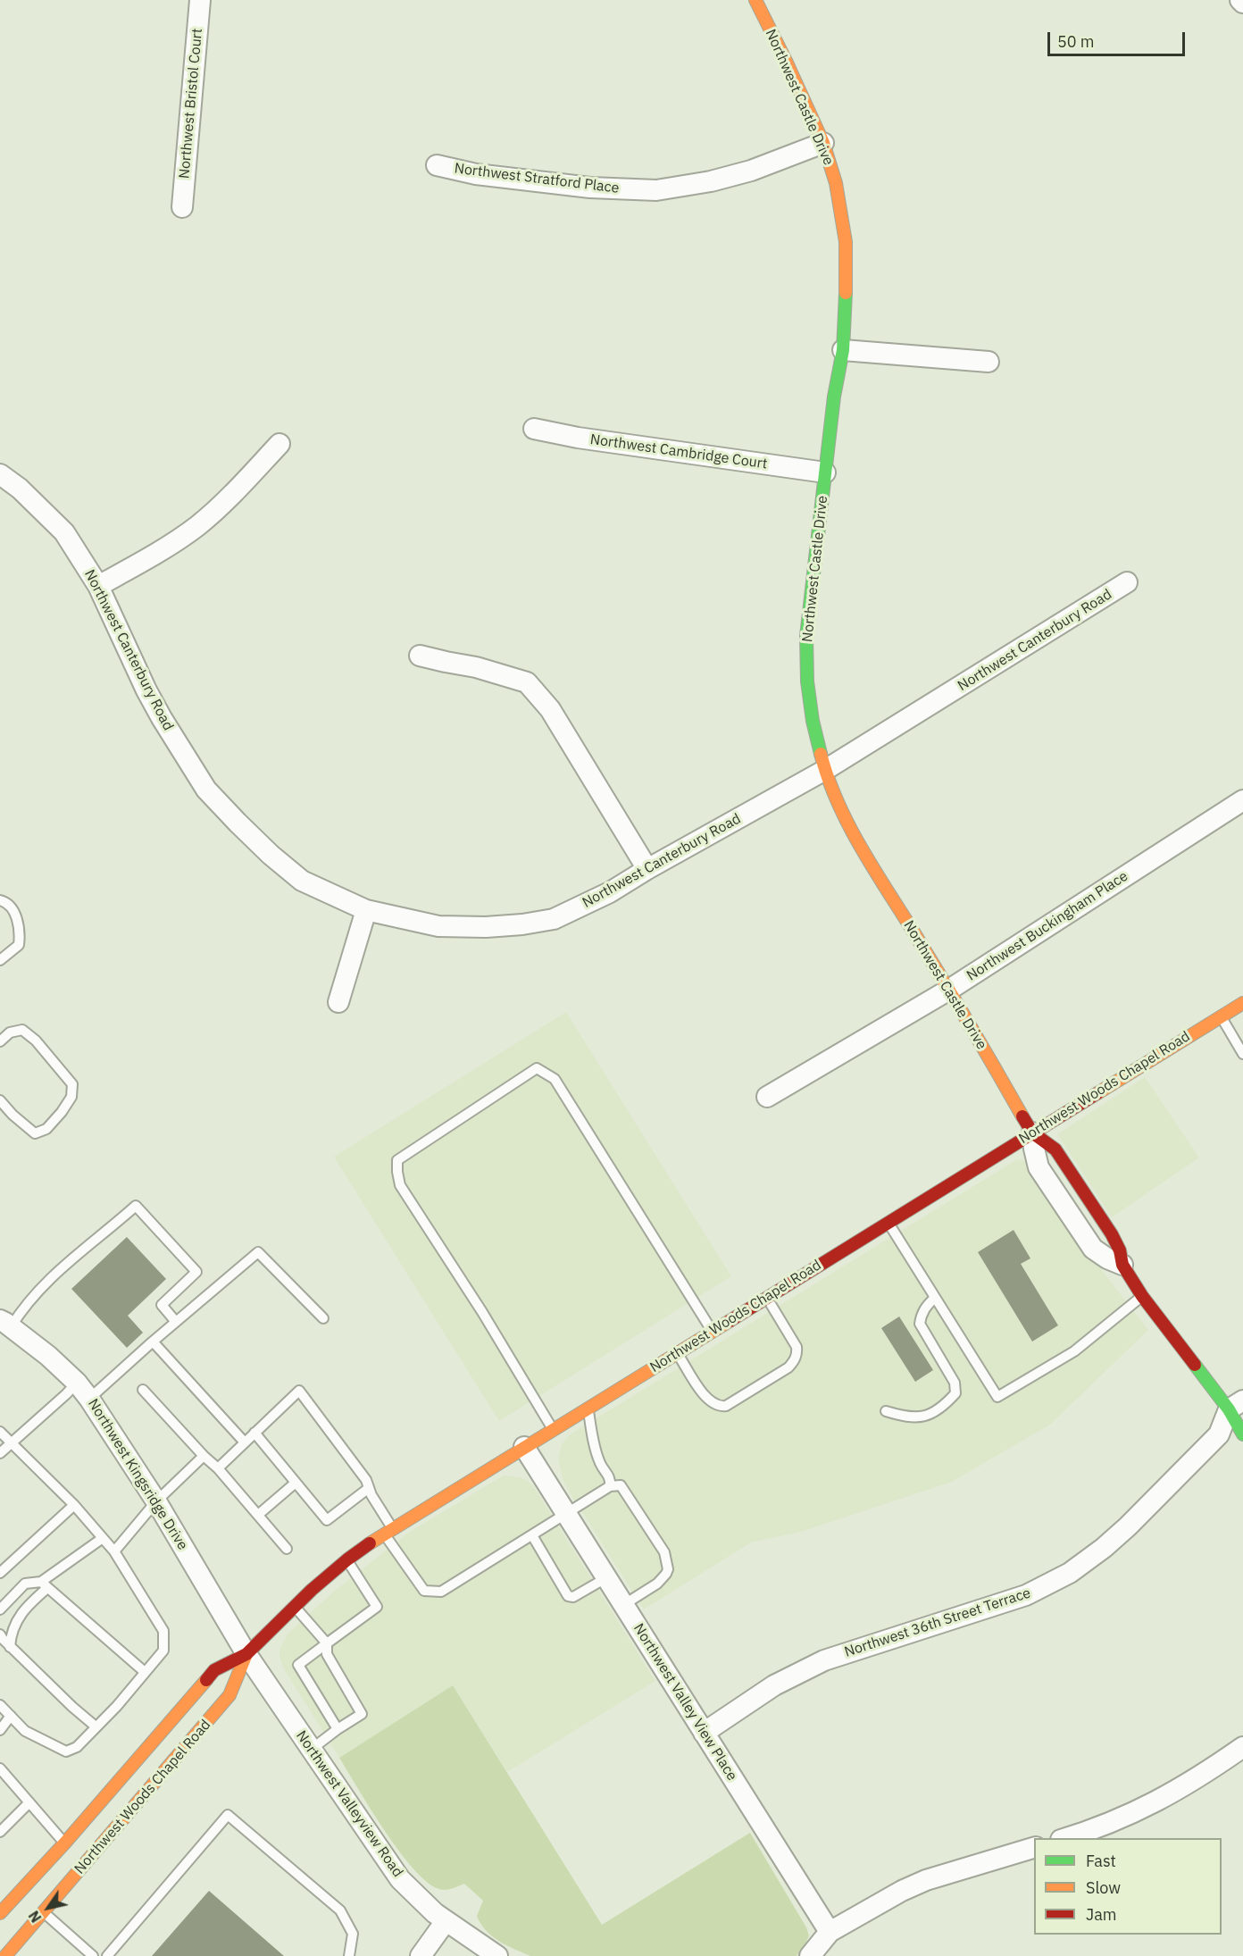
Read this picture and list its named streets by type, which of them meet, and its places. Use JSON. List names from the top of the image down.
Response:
{
  "streets": {
    "main road": ["Northwest Castle Drive", "Northwest Woods Chapel Road"],
    "street": [
      "Northwest Bristol Court",
      "Northwest Stratford Place",
      "Northwest Cambridge Court",
      "Northwest Canterbury Road",
      "Northwest Buckingham Place",
      "Northwest Kingsridge Drive",
      "Northwest 36th Street Terrace",
      "Northwest Valley View Place",
      "Northwest Valleyview Road"
    ]
  },
  "crossings": [
    ["Northwest Castle Drive", "Northwest Stratford Place"],
    ["Northwest Castle Drive", "Northwest Cambridge Court"],
    ["Northwest Castle Drive", "Northwest Canterbury Road"],
    ["Northwest Castle Drive", "Northwest Buckingham Place"],
    ["Northwest Castle Drive", "Northwest Woods Chapel Road"],
    ["Northwest Woods Chapel Road", "Northwest Kingsridge Drive"],
    ["Northwest Woods Chapel Road", "Northwest Valley View Place"],
    ["Northwest Woods Chapel Road", "Northwest Valleyview Road"],
    ["Northwest Kingsridge Drive", "Northwest Valleyview Road"],
    ["Northwest 36th Street Terrace", "Northwest Valley View Place"]
  ],
  "legend": ["Fast", "Slow", "Jam"],
  "scale_bar": "50 m",
  "north": "bottom left"
}
